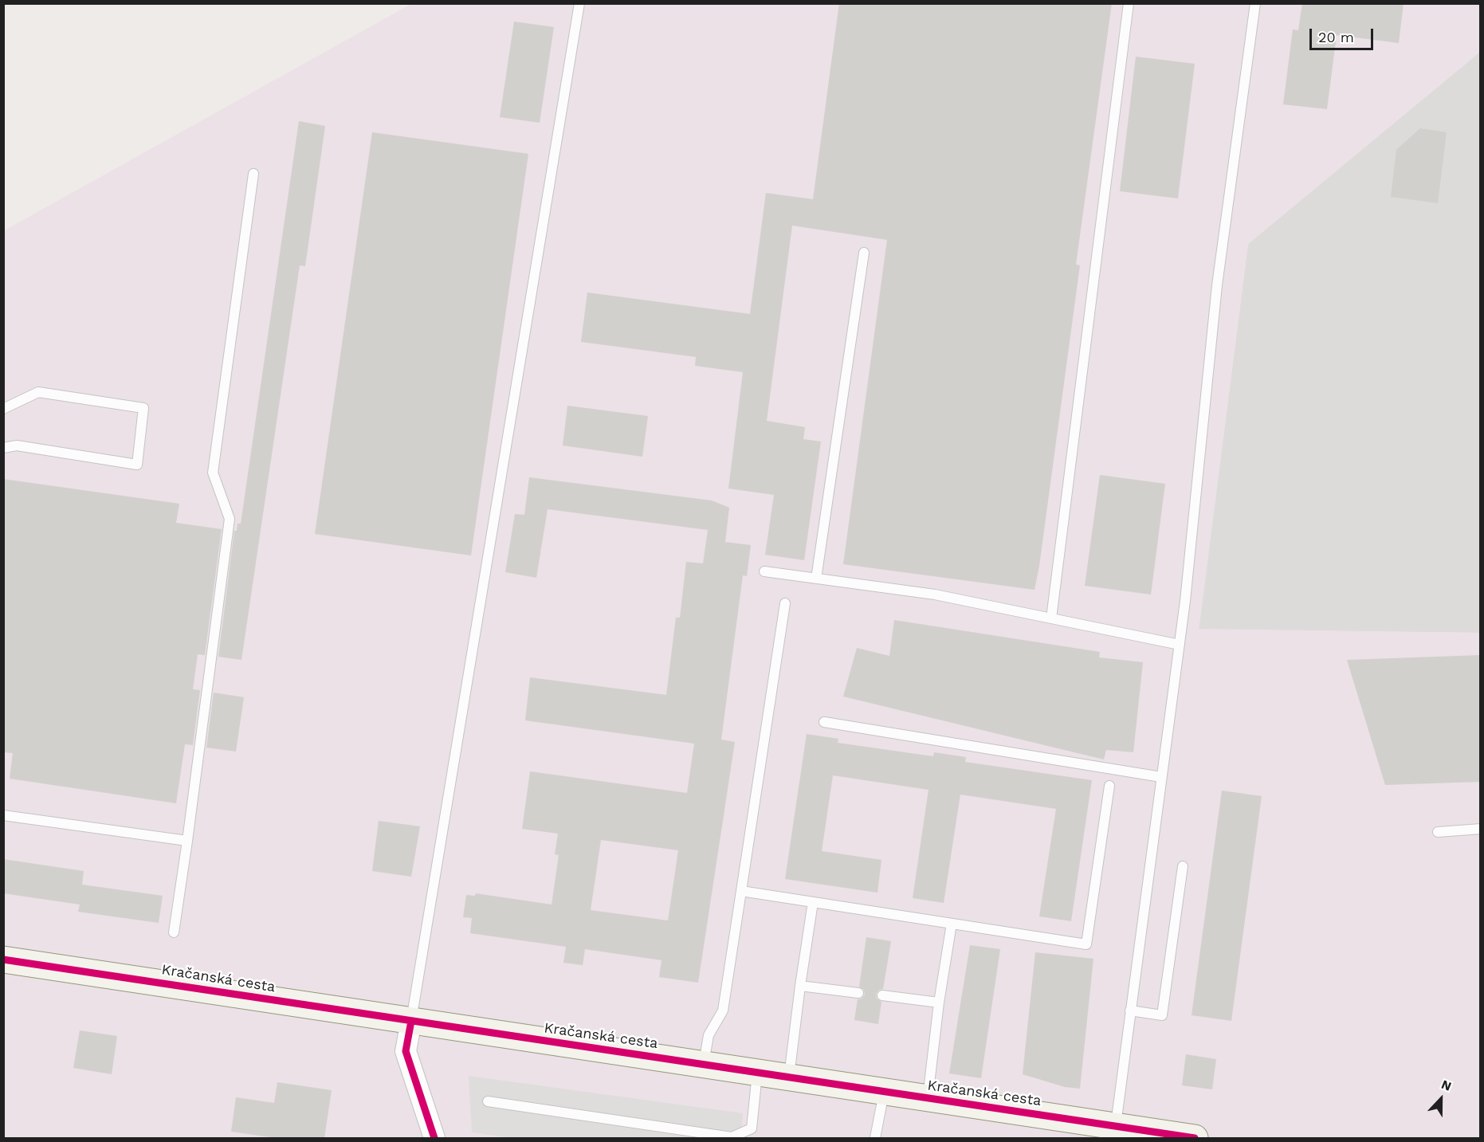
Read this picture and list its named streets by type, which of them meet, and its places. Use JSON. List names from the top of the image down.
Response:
{
  "streets": {
    "street": ["Kračanská cesta"]
  },
  "scale_bar": "20 m",
  "north": "top"
}
